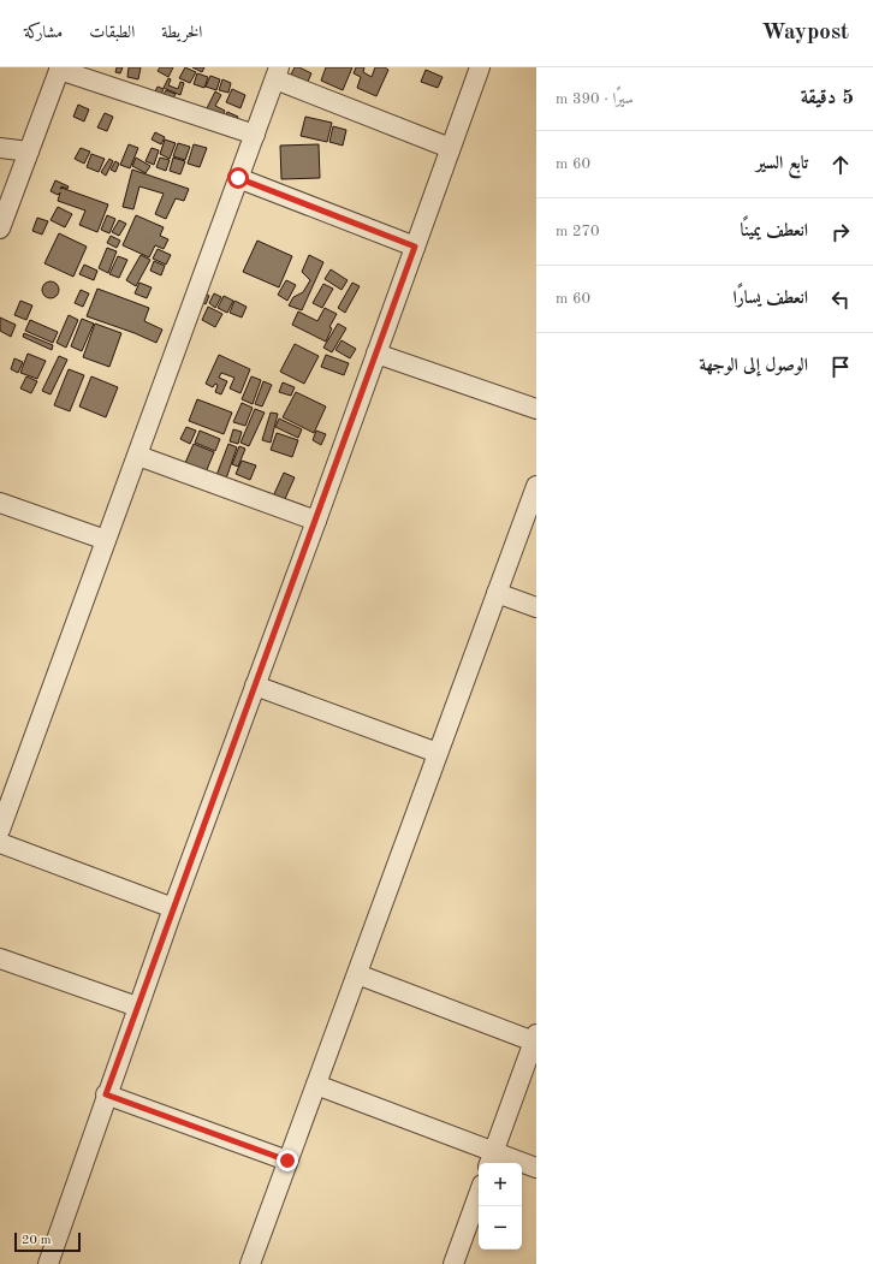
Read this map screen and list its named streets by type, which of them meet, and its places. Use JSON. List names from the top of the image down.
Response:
{
  "scale_bar": "20 m",
  "page": {
    "header": "Waypost",
    "nav": ["الخريطة", "الطبقات", "مشاركة"],
    "heading": ["5 دقيقة", "سيرًا · 390 m"],
    "list": [
      ["تابع السير", "60 m"],
      ["انعطف يمينًا", "270 m"],
      ["انعطف يسارًا", "60 m"],
      "الوصول إلى الوجهة"
    ],
    "map_buttons": ["+", "−"],
    "scale": "20 m"
  }
}
